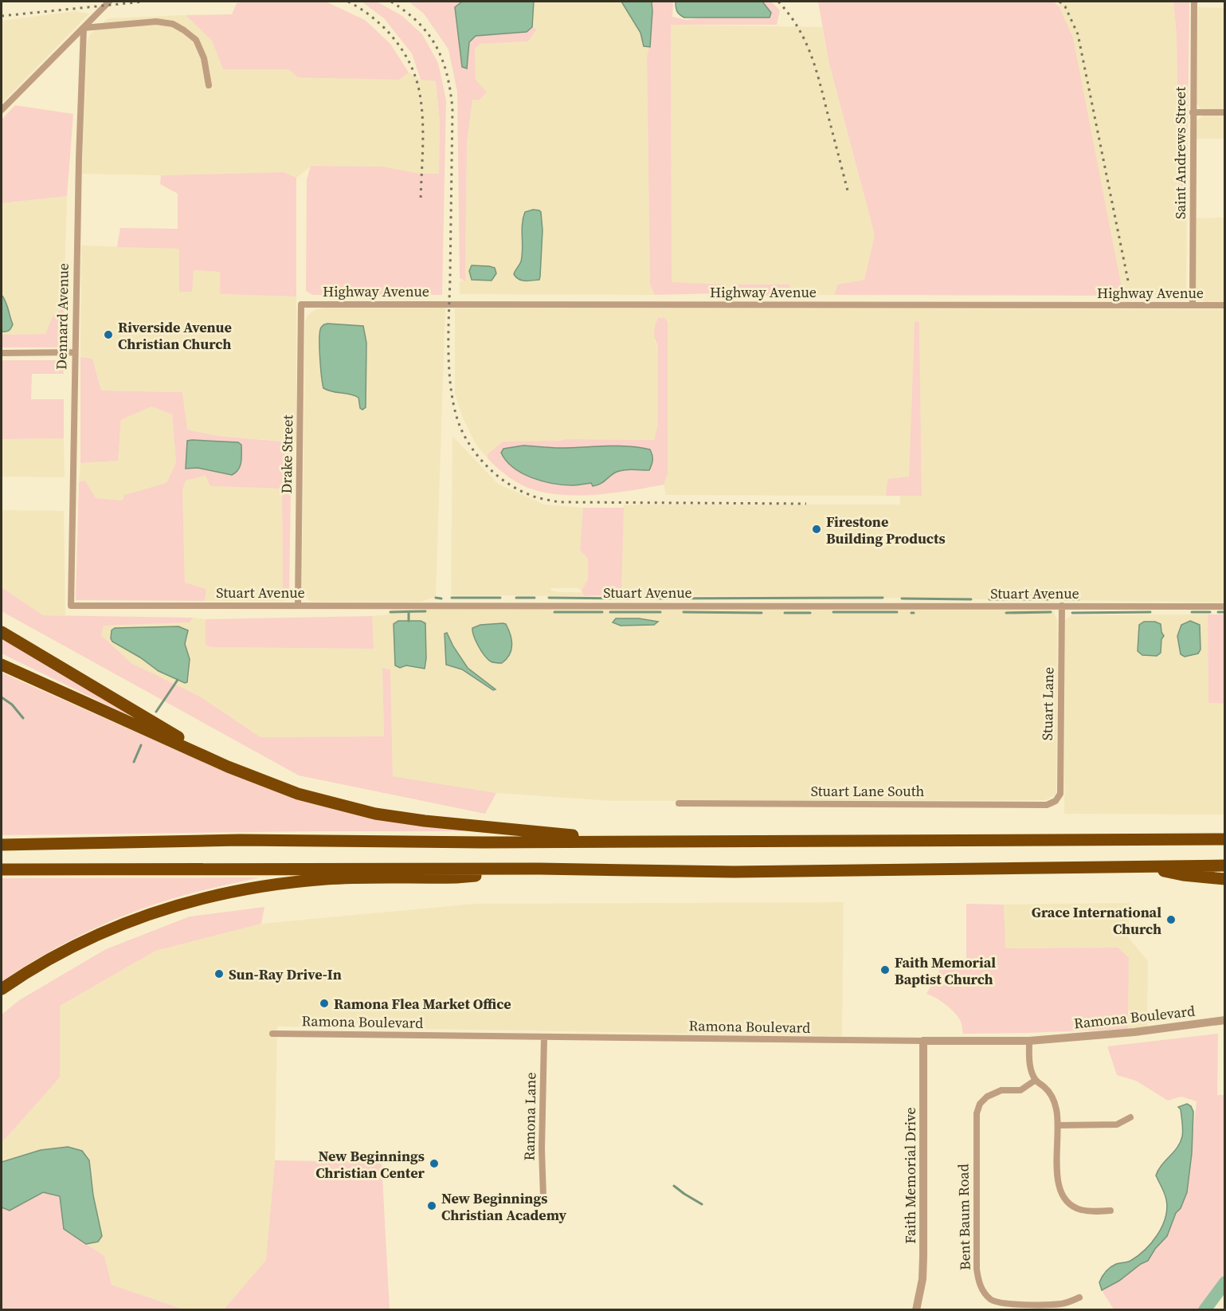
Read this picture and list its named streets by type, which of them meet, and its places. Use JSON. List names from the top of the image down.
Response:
{
  "streets": {
    "street": [
      "Saint Andrews Street",
      "Highway Avenue",
      "Dennard Avenue",
      "Drake Street",
      "Stuart Avenue",
      "Stuart Lane",
      "Stuart Lane South",
      "Ramona Boulevard",
      "Ramona Lane",
      "Faith Memorial Drive",
      "Bent Baum Road"
    ]
  },
  "crossings": [
    ["Saint Andrews Street", "Highway Avenue"],
    ["Highway Avenue", "Drake Street"],
    ["Dennard Avenue", "Stuart Avenue"],
    ["Drake Street", "Stuart Avenue"],
    ["Stuart Avenue", "Stuart Lane"],
    ["Stuart Lane", "Stuart Lane South"],
    ["Ramona Boulevard", "Ramona Lane"],
    ["Ramona Boulevard", "Faith Memorial Drive"]
  ],
  "places": [
    "Riverside Avenue Christian Church",
    "Firestone Building Products",
    "Grace International Church",
    "Faith Memorial Baptist Church",
    "Sun-Ray Drive-In",
    "Ramona Flea Market Office",
    "New Beginnings Christian Center",
    "New Beginnings Christian Academy"
  ]
}
